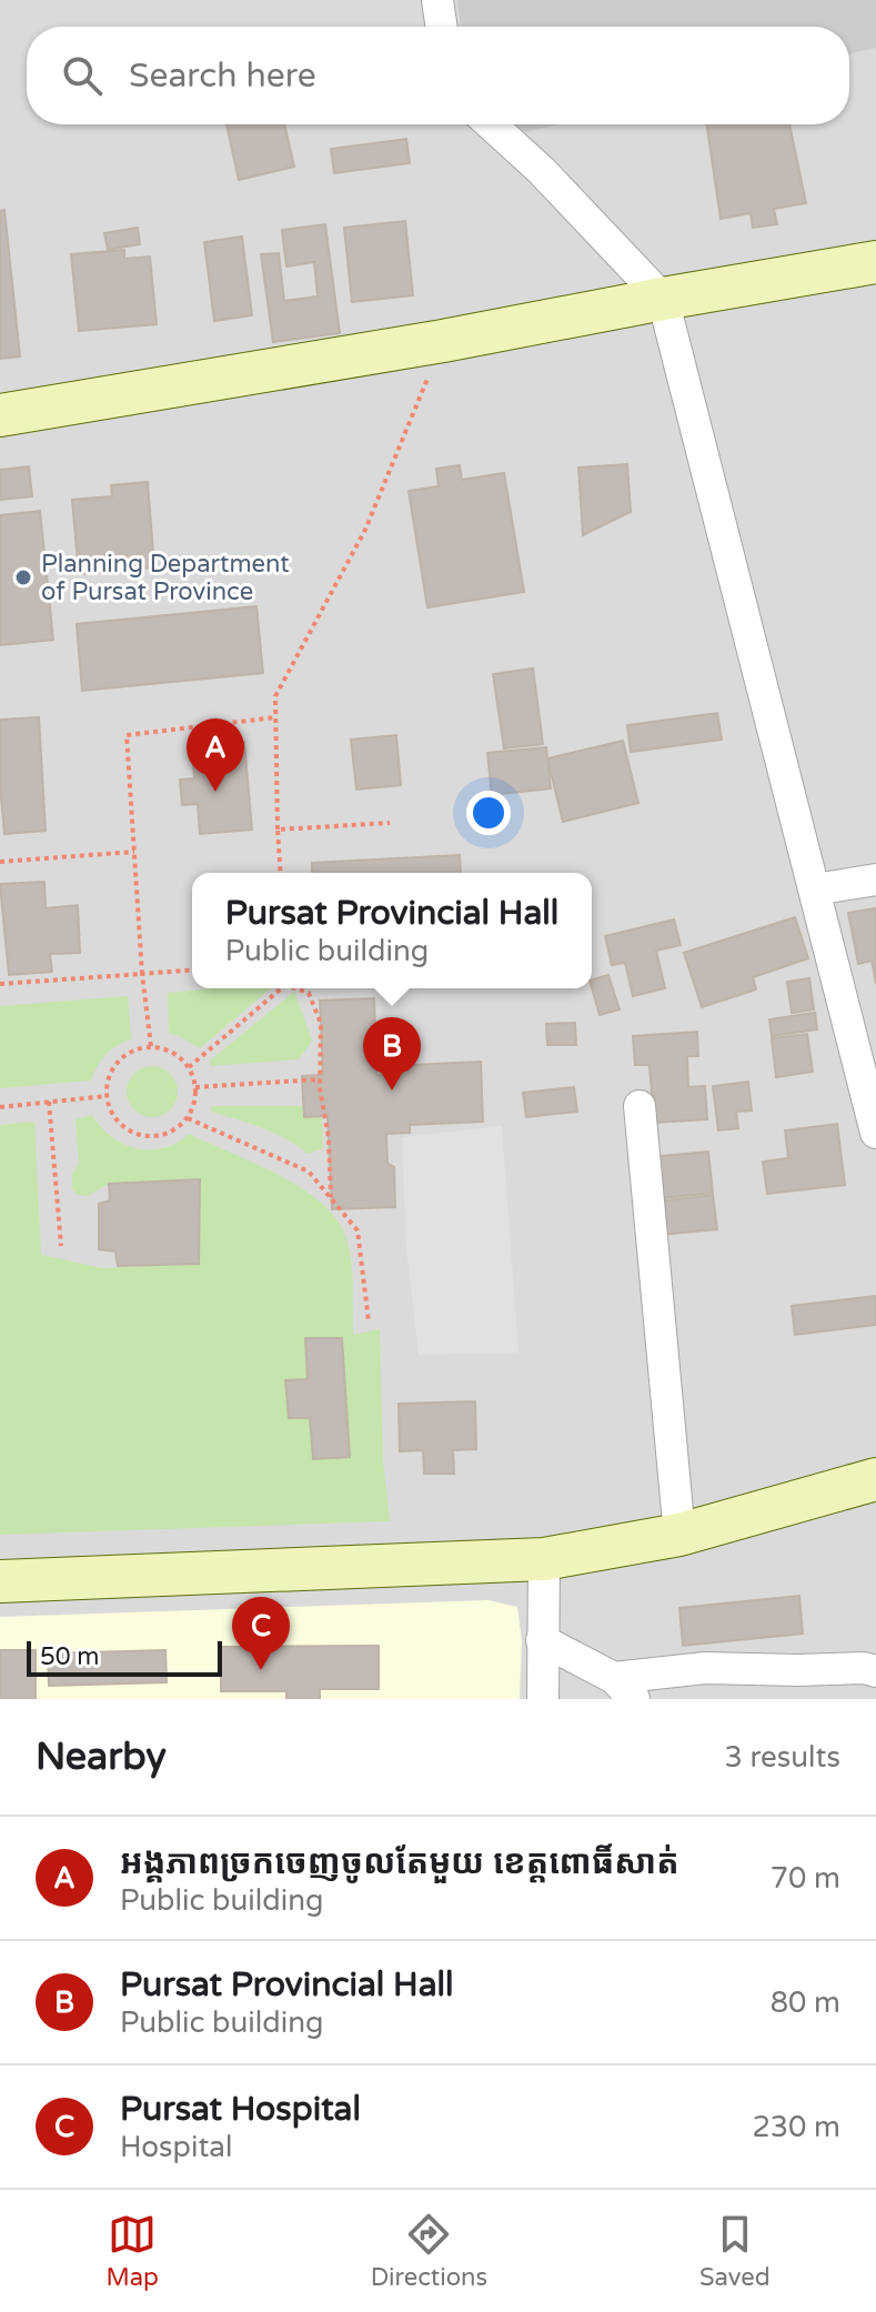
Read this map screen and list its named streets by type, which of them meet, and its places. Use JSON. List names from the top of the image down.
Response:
{
  "places": ["Planning Department of Pursat Province"],
  "scale_bar": "50 m",
  "page": {
    "search": "Search here",
    "pins": ["A", "B", "C"],
    "popup": ["Pursat Provincial Hall", "Public building"],
    "scale": "50 m",
    "heading": ["Nearby", "3 results"],
    "list": [
      {
        "mark": "A",
        "name": "អង្គភាពច្រកចេញចូលតែមួយ ខេត្តពោធិ៍សាត់",
        "note": "Public building",
        "value": "70 m"
      },
      {
        "mark": "B",
        "name": "Pursat Provincial Hall",
        "note": "Public building",
        "value": "80 m"
      },
      {
        "mark": "C",
        "name": "Pursat Hospital",
        "note": "Hospital",
        "value": "230 m"
      }
    ],
    "nav": ["Map", "Directions", "Saved"]
  }
}
